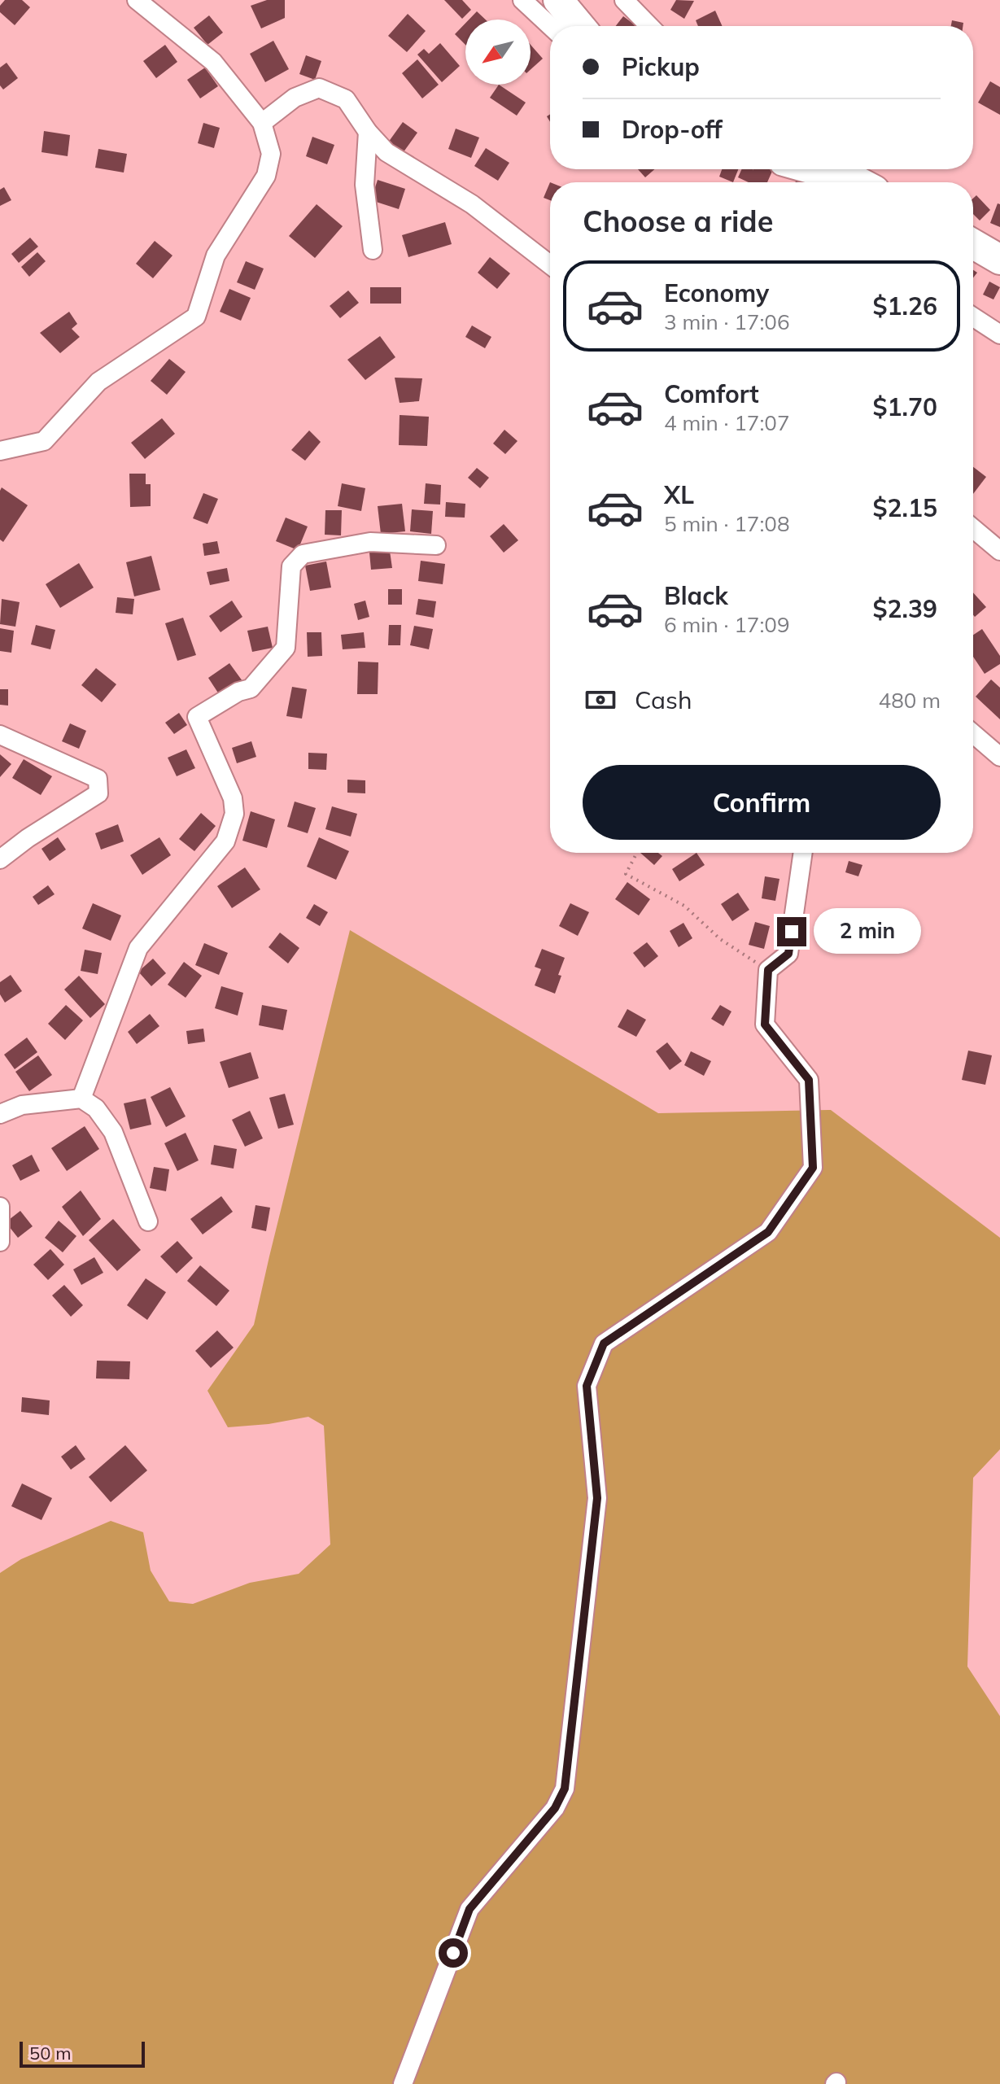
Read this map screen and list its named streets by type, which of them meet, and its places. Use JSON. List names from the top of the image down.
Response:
{
  "scale_bar": "50 m",
  "north": "bottom left",
  "page": {
    "banner": ["Pickup", "Drop-off"],
    "heading": "Choose a ride",
    "list": [
      {
        "name": "Economy",
        "note": "3 min · 17:06",
        "value": "$1.26"
      },
      {
        "name": "Comfort",
        "note": "4 min · 17:07",
        "value": "$1.70"
      },
      {
        "name": "XL",
        "note": "5 min · 17:08",
        "value": "$2.15"
      },
      {
        "name": "Black",
        "note": "6 min · 17:09",
        "value": "$2.39"
      }
    ],
    "pay": ["Cash", "480 m"],
    "buttons": "Confirm",
    "bubble": "2 min",
    "scale": "50 m"
  }
}
